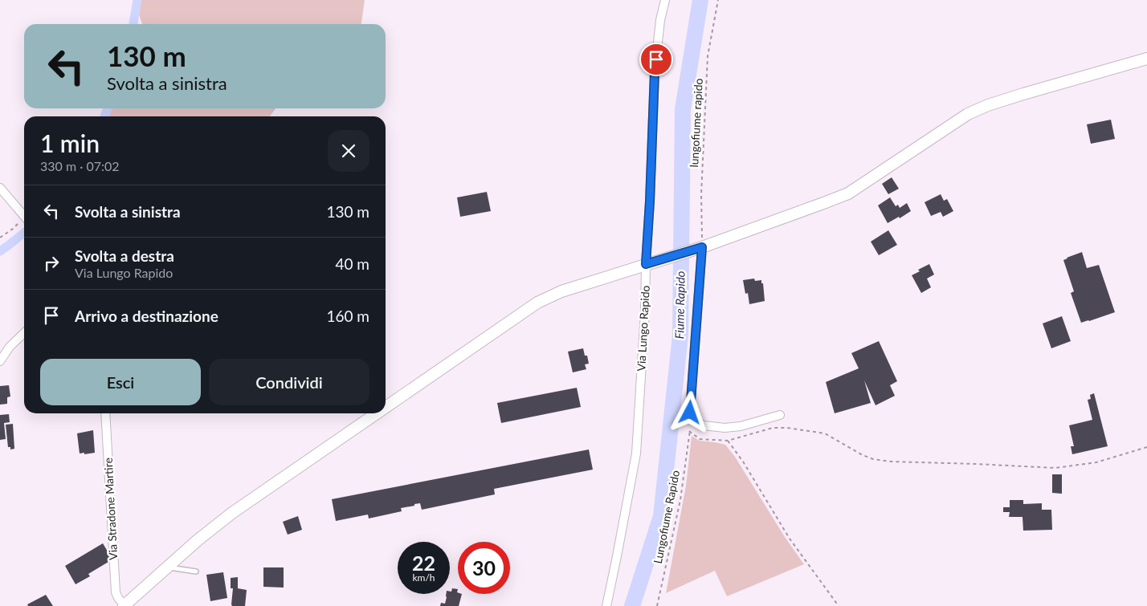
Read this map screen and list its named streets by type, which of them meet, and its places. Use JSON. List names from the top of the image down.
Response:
{
  "streets": {
    "street": ["Via Lungo Rapido", "Via Stradone Martire"],
    "path": ["lungofiume rapido", "Lungofiume Rapido"]
  },
  "water": ["Fiume Rapido"],
  "page": {
    "turn": ["130 m", "Svolta a sinistra"],
    "heading": ["1 min", "330 m · 07:02"],
    "list": [
      {
        "name": "Svolta a sinistra",
        "value": "130 m"
      },
      {
        "name": "Svolta a destra",
        "note": "Via Lungo Rapido",
        "value": "40 m"
      },
      {
        "name": "Arrivo a destinazione",
        "value": "160 m"
      }
    ],
    "buttons": ["Esci", "Condividi"],
    "speed": "22 km/h",
    "limit": "30"
  }
}
